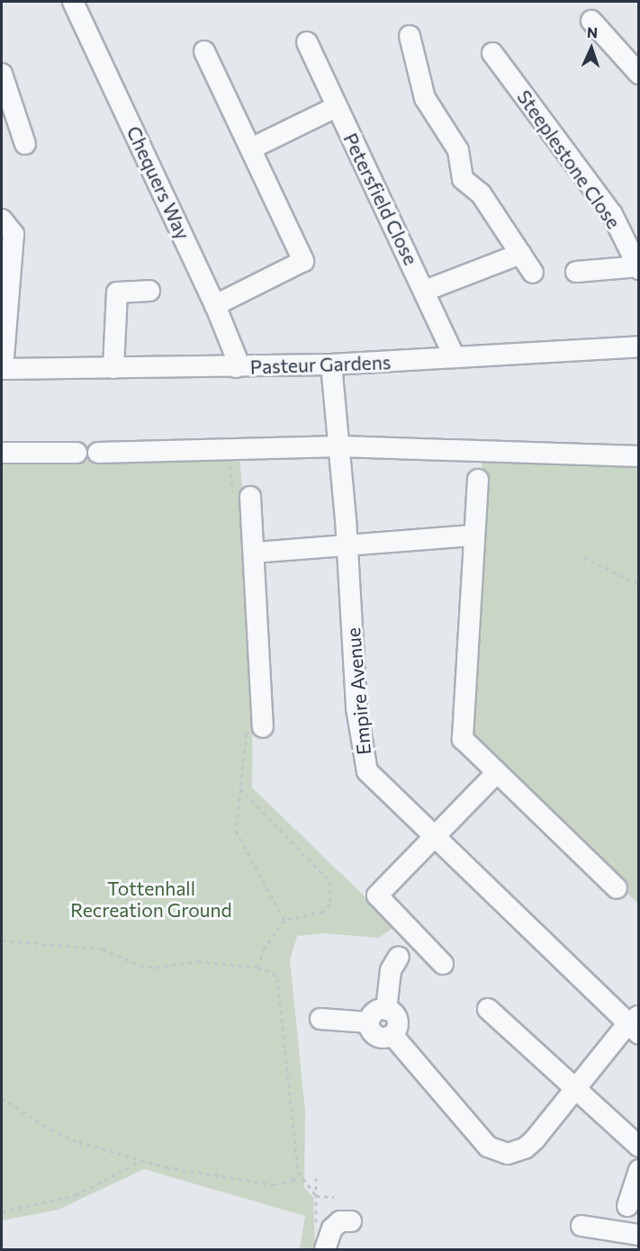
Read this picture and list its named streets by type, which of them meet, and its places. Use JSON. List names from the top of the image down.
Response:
{
  "streets": {
    "street": [
      "Steeplestone Close",
      "Chequers Way",
      "Petersfield Close",
      "Pasteur Gardens",
      "Empire Avenue"
    ]
  },
  "crossings": [
    ["Chequers Way", "Pasteur Gardens"],
    ["Petersfield Close", "Pasteur Gardens"],
    ["Pasteur Gardens", "Empire Avenue"]
  ],
  "parks": ["Tottenhall Recreation Ground"],
  "north": "top"
}
